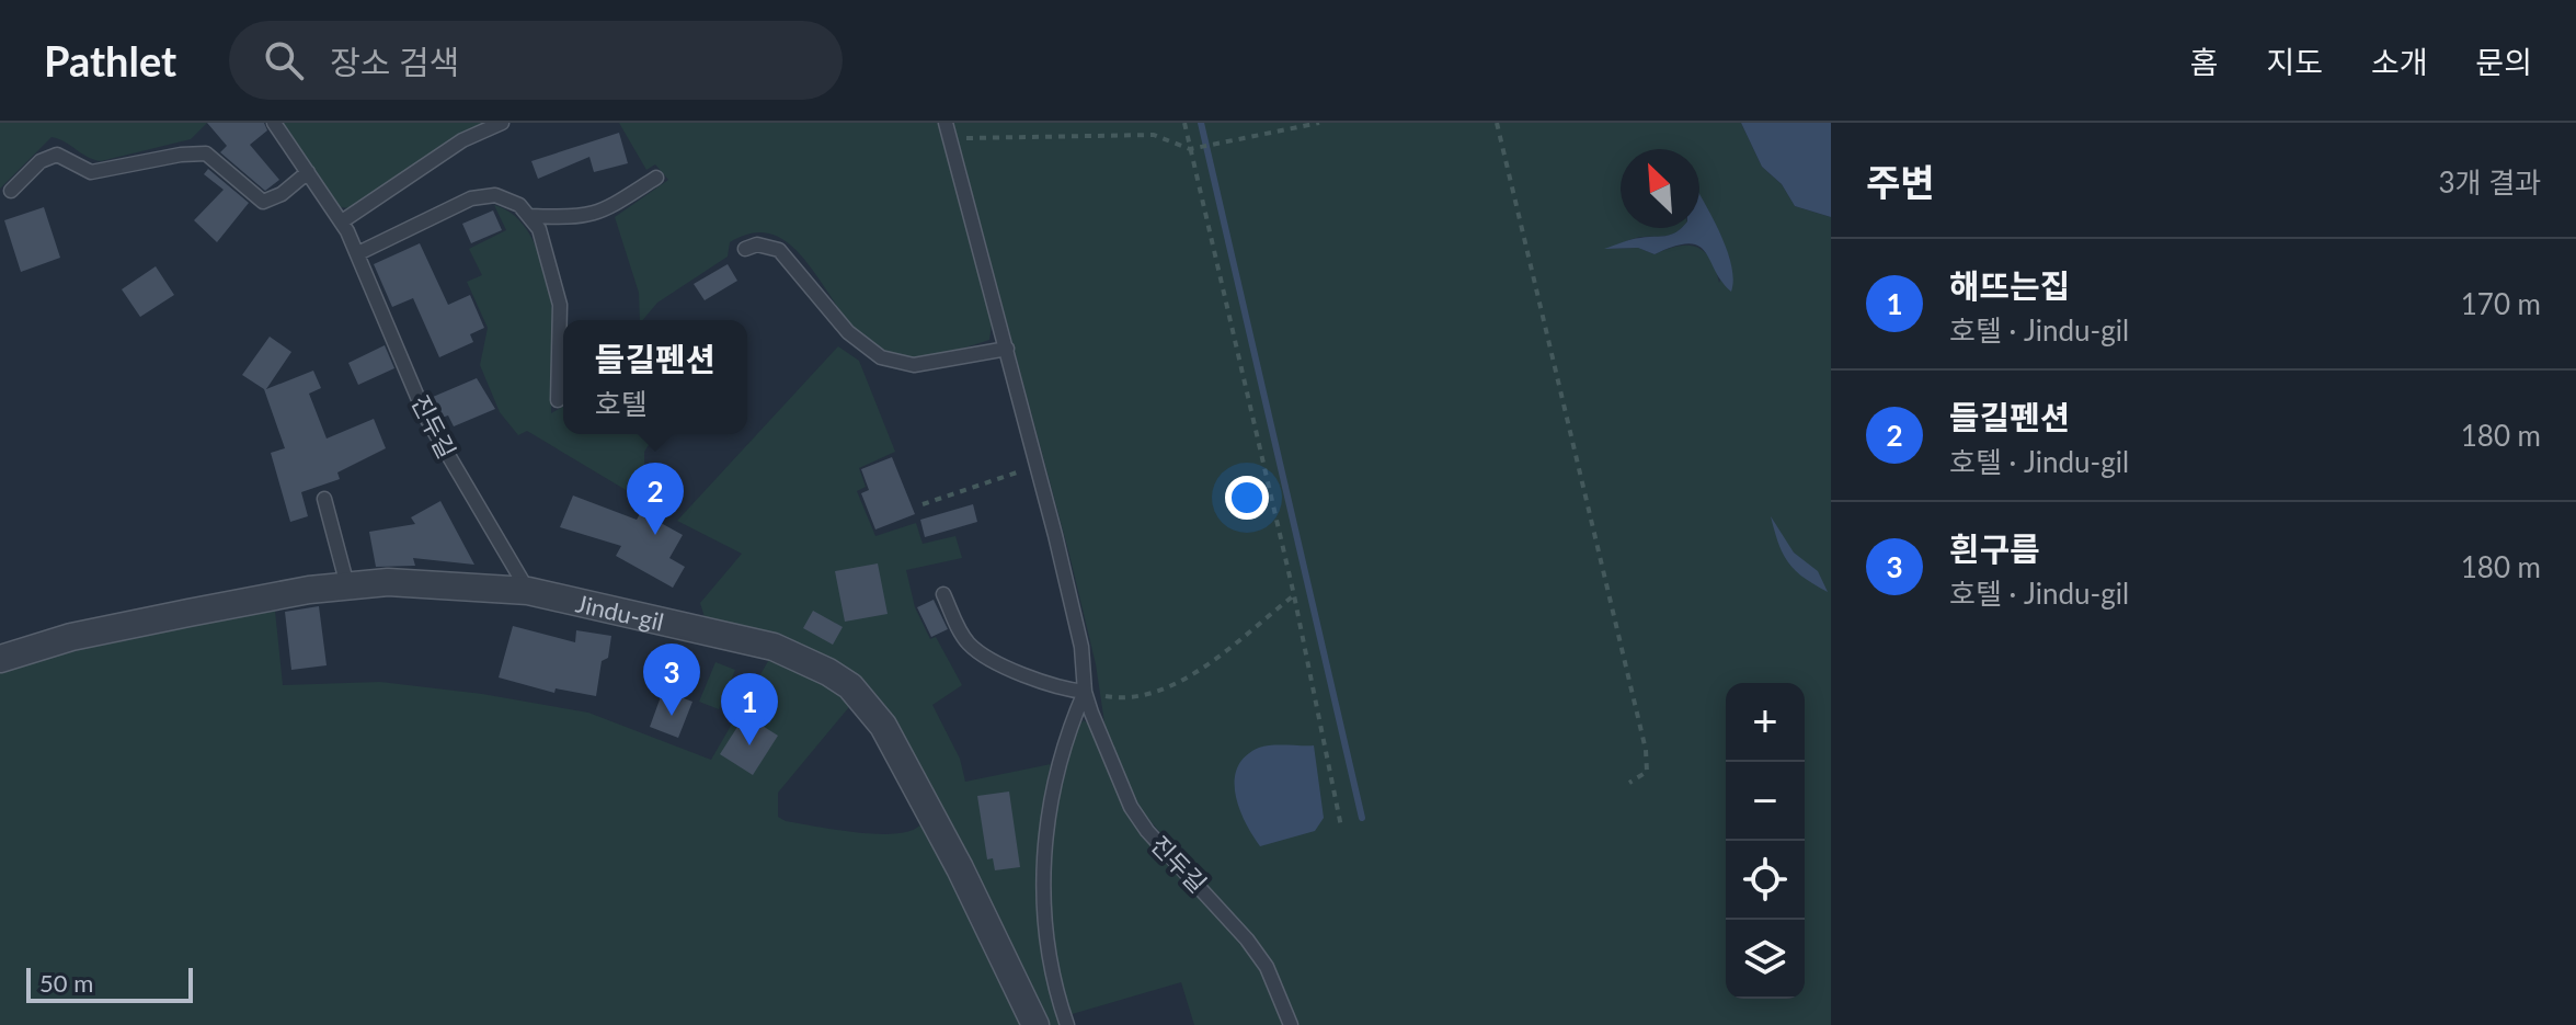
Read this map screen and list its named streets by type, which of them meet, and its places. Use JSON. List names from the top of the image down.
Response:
{
  "streets": {
    "street": ["Jindu-gil"],
    "lane": ["진두길"]
  },
  "crossings": [
    ["진두길", "Jindu-gil"]
  ],
  "scale_bar": "50 m",
  "north": "top left",
  "page": {
    "header": "Pathlet",
    "search": "장소 검색",
    "nav": [
      "홈",
      "지도",
      "소개",
      "문의"
    ],
    "heading": ["주변", "3개 결과"],
    "list": [
      {
        "mark": "1",
        "name": "해뜨는집",
        "note": "호텔 · Jindu-gil",
        "value": "170 m"
      },
      {
        "mark": "2",
        "name": "들길펜션",
        "note": "호텔 · Jindu-gil",
        "value": "180 m"
      },
      {
        "mark": "3",
        "name": "흰구름",
        "note": "호텔 · Jindu-gil",
        "value": "180 m"
      }
    ],
    "popup": ["들길펜션", "호텔"],
    "pins": ["2", "3", "1"],
    "map_buttons": ["+", "−"],
    "scale": "50 m"
  }
}
